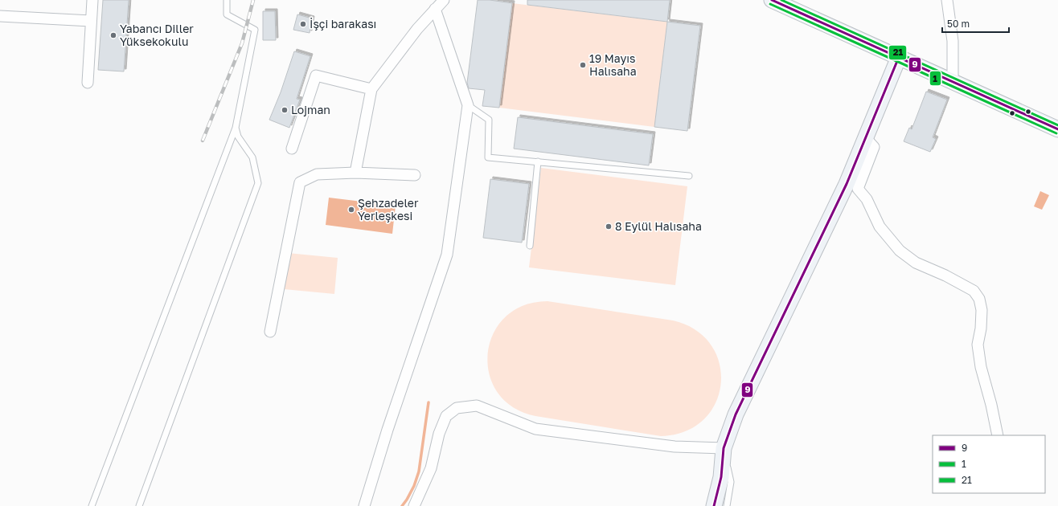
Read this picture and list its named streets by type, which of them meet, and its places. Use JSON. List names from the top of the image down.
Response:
{
  "places": [
    "İşçi barakası",
    "Yabancı Diller Yüksekokulu",
    "19 Mayıs Halısaha",
    "Lojman",
    "Şehzadeler Yerleşkesi",
    "8 Eylül Halısaha"
  ],
  "lines": ["transit line 9", "transit line 21", "transit line 1"],
  "legend": ["9", "1", "21"],
  "scale_bar": "50 m"
}
